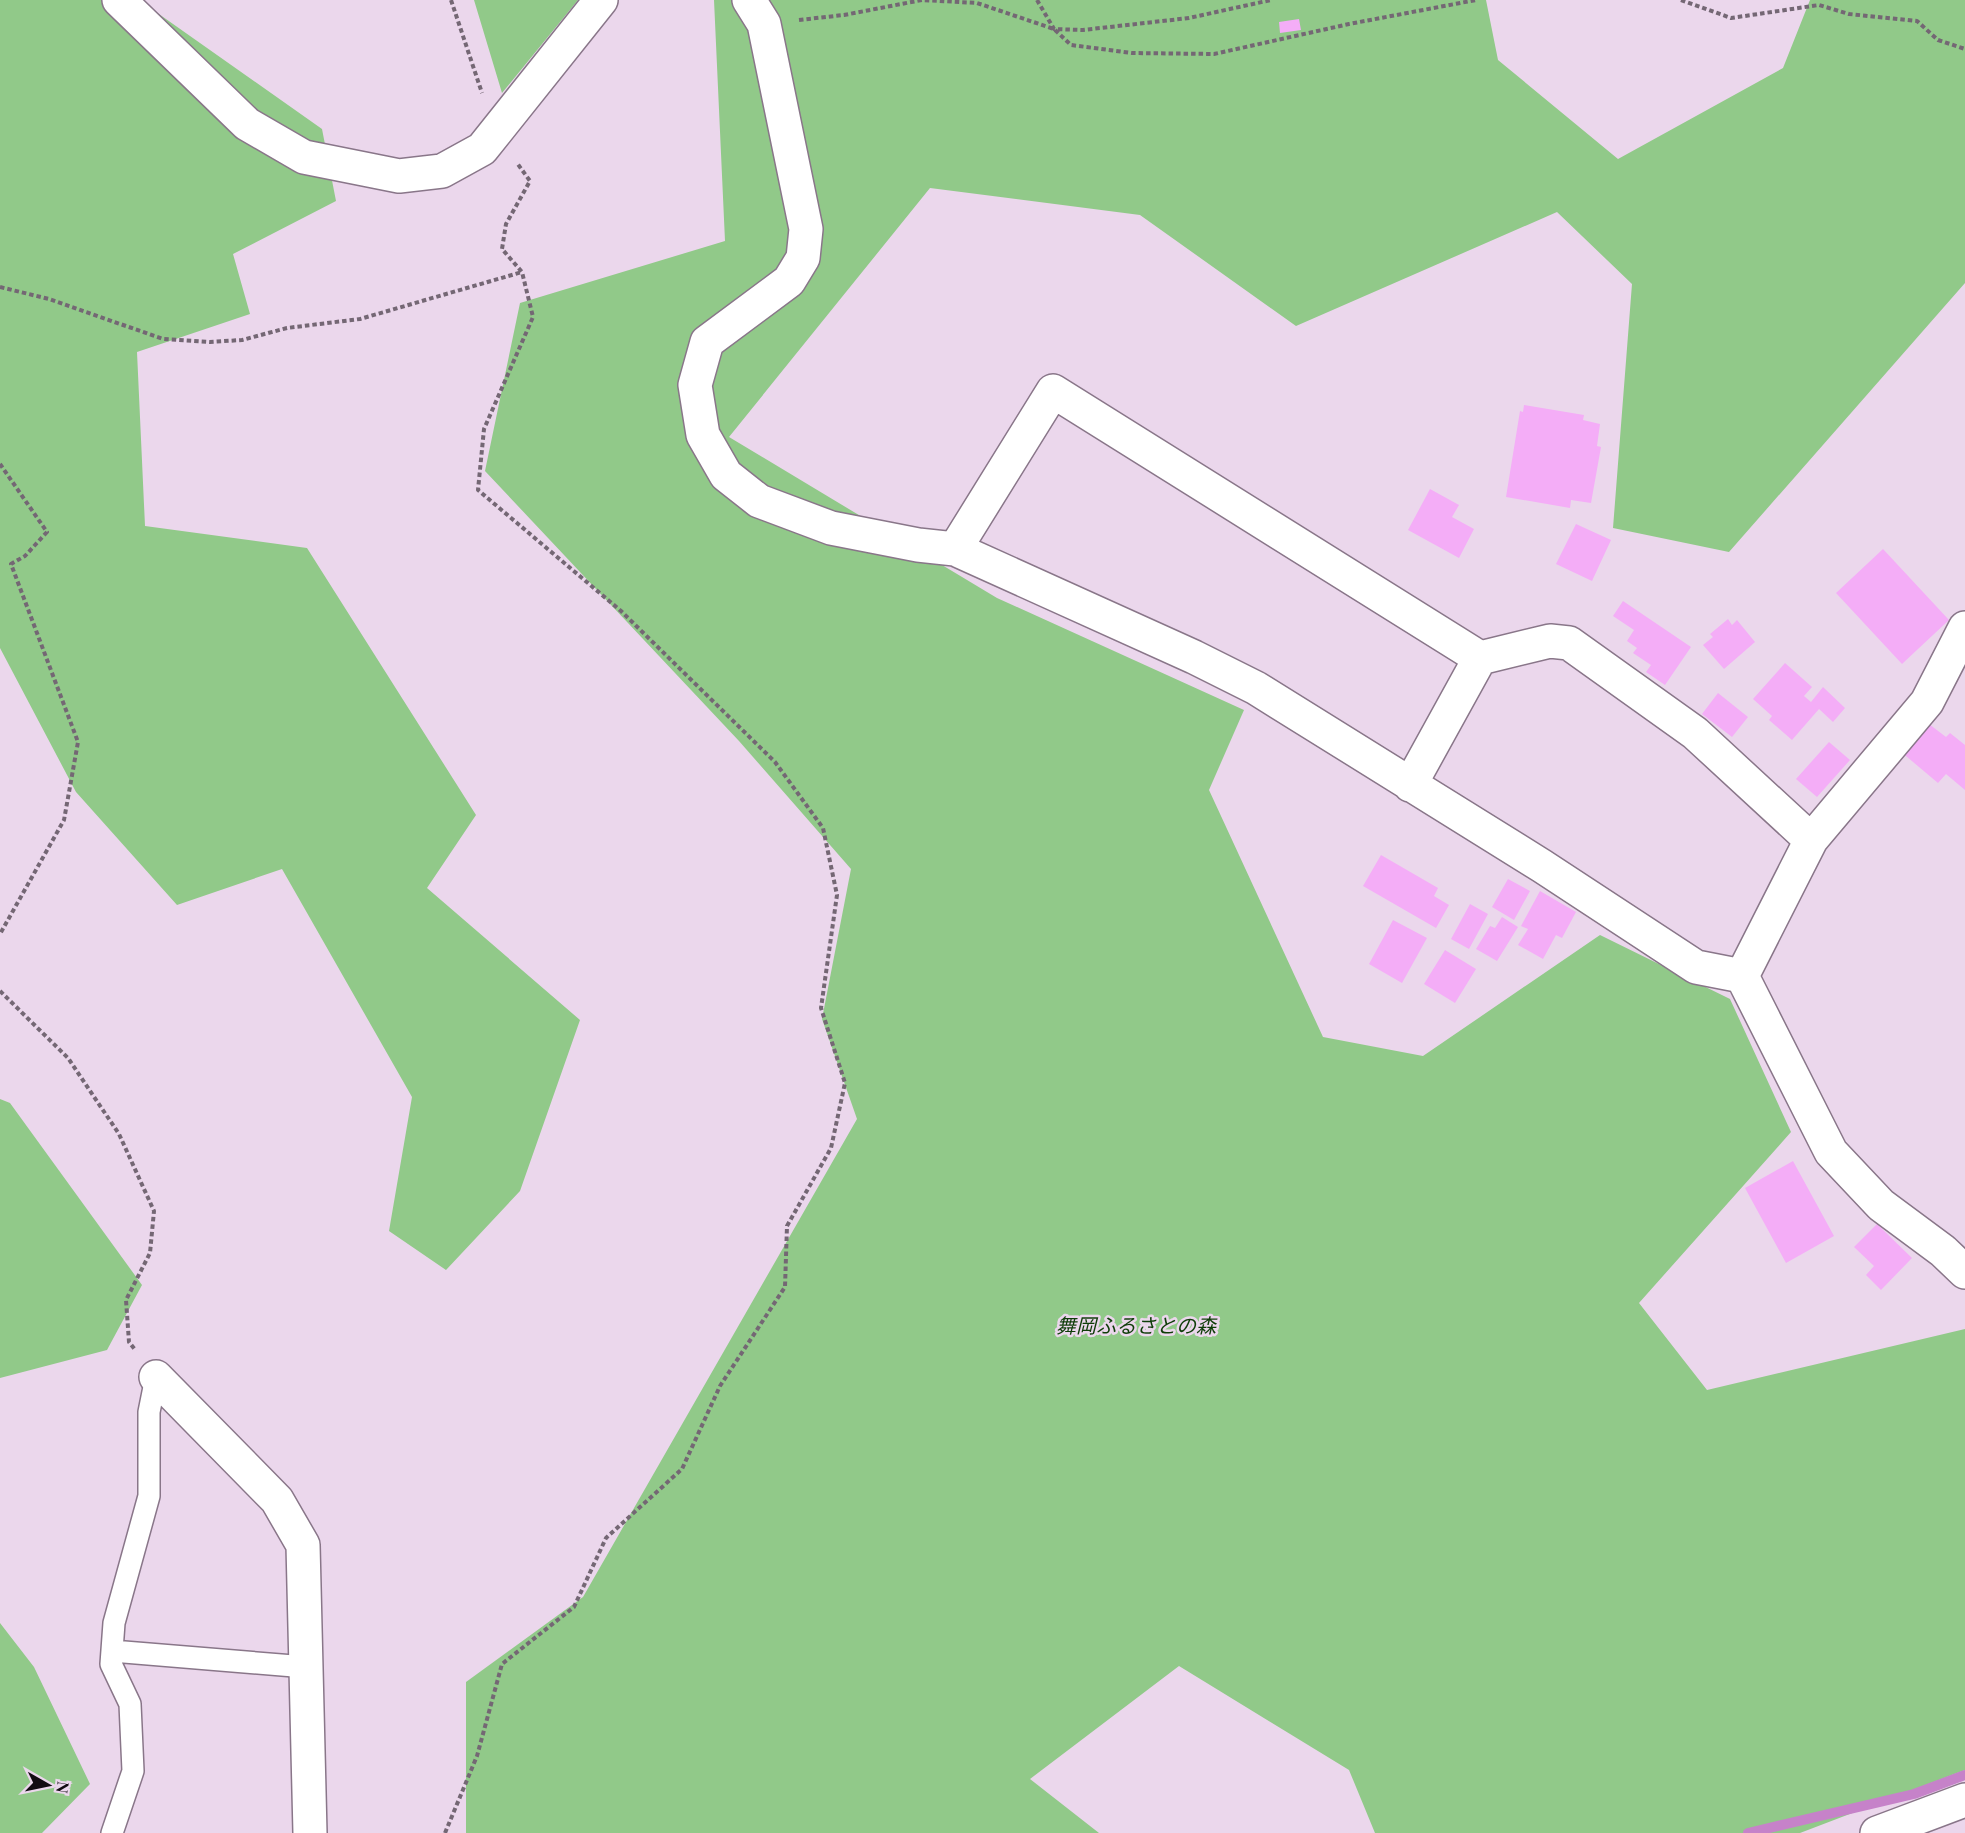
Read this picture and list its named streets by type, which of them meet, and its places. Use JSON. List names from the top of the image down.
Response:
{
  "parks": ["舞岡ふるさとの森"],
  "north": "right"
}
